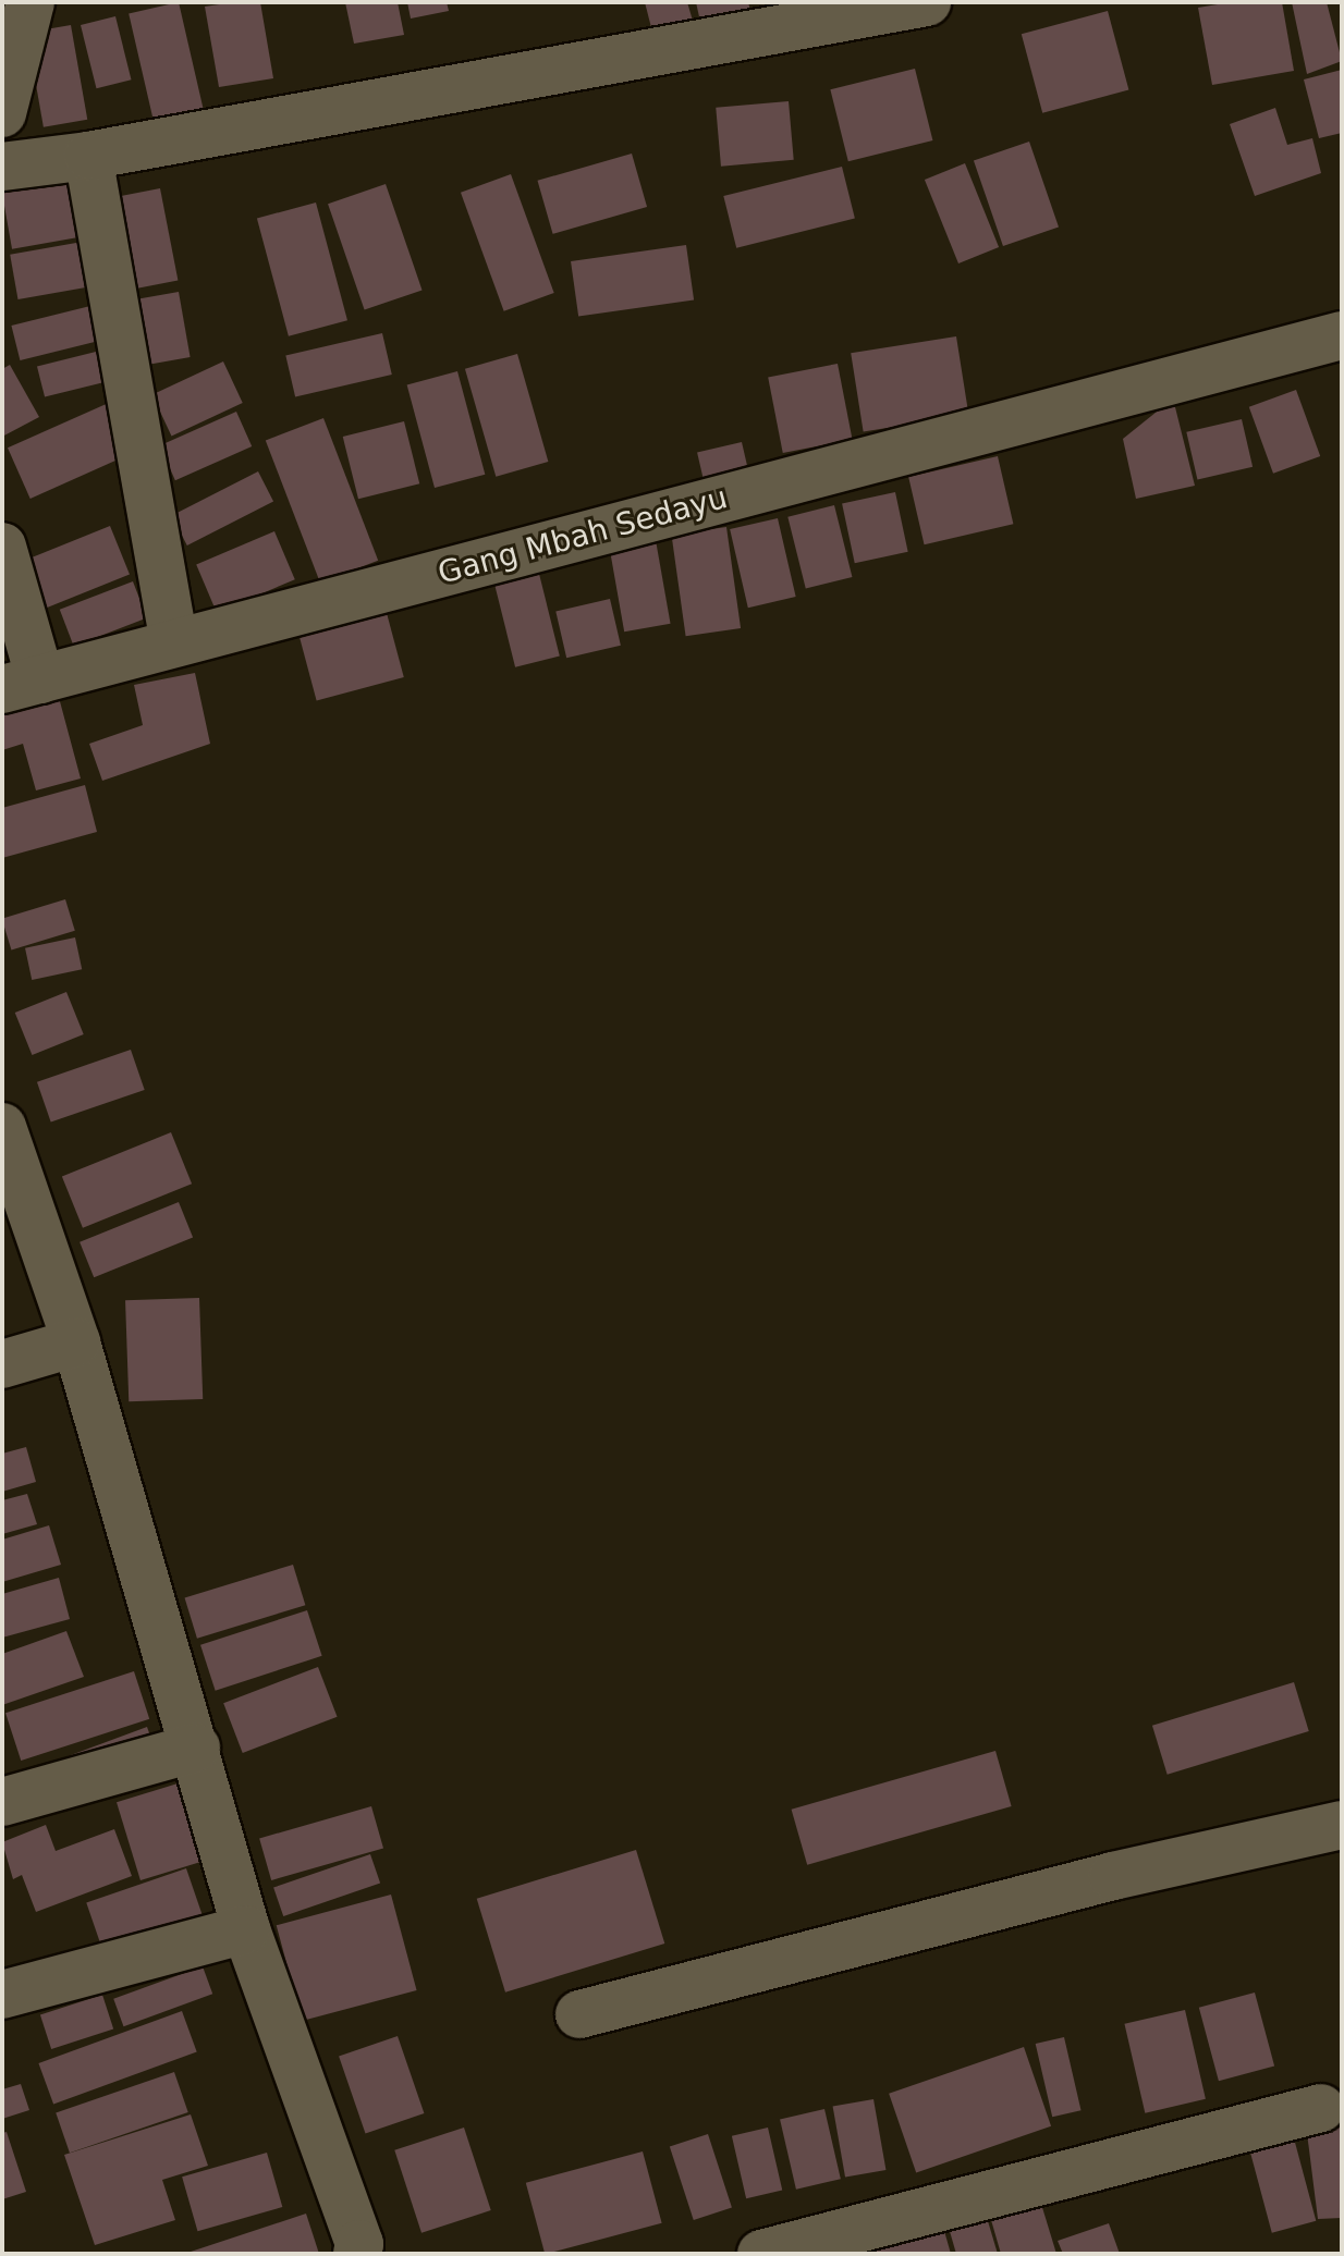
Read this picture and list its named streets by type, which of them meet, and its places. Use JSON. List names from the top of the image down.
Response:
{
  "streets": {
    "street": ["Gang Mbah Sedayu"]
  }
}
